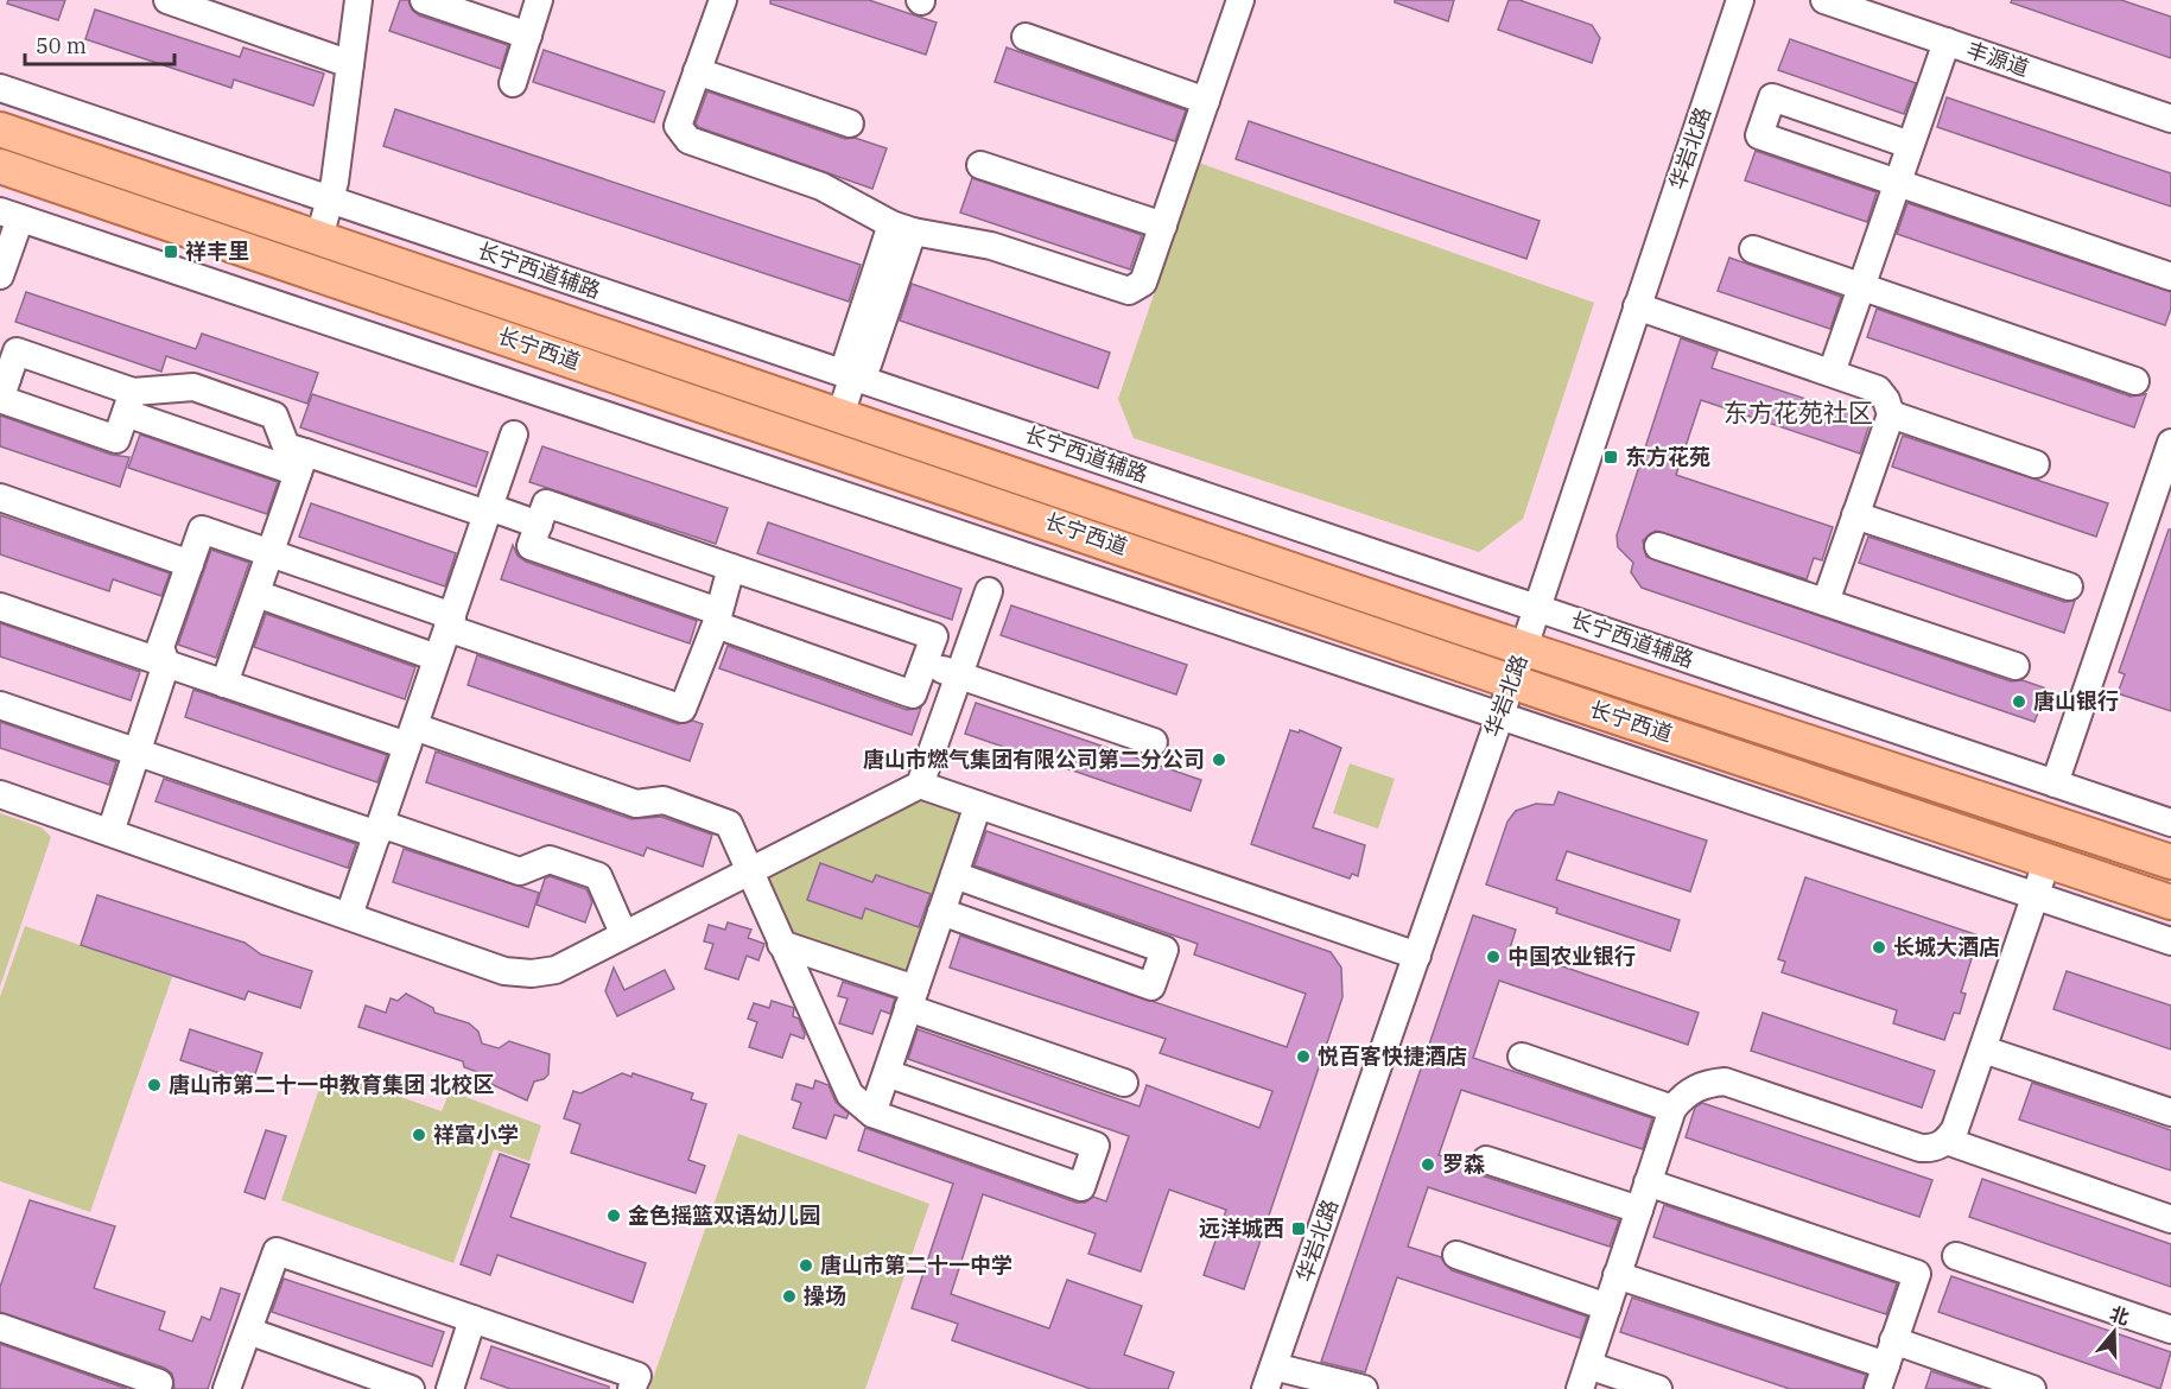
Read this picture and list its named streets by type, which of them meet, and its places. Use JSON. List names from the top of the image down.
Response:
{
  "streets": {
    "main road": ["长宁西道"],
    "street": ["丰源道", "华岩北路", "长宁西道辅路"]
  },
  "crossings": [
    ["华岩北路", "长宁西道辅路"],
    ["华岩北路", "长宁西道"]
  ],
  "districts": ["东方花苑社区"],
  "places": {
    "transit": ["祥丰里", "东方花苑", "远洋城西"],
    "other": [
      "唐山银行",
      "唐山市燃气集团有限公司第二分公司",
      "长城大酒店",
      "中国农业银行",
      "悦百客快捷酒店",
      "唐山市第二十一中教育集团 北校区",
      "祥富小学",
      "罗森",
      "金色摇篮双语幼儿园",
      "唐山市第二十一中学",
      "操场"
    ]
  },
  "scale_bar": "50 m",
  "north": "top"
}
